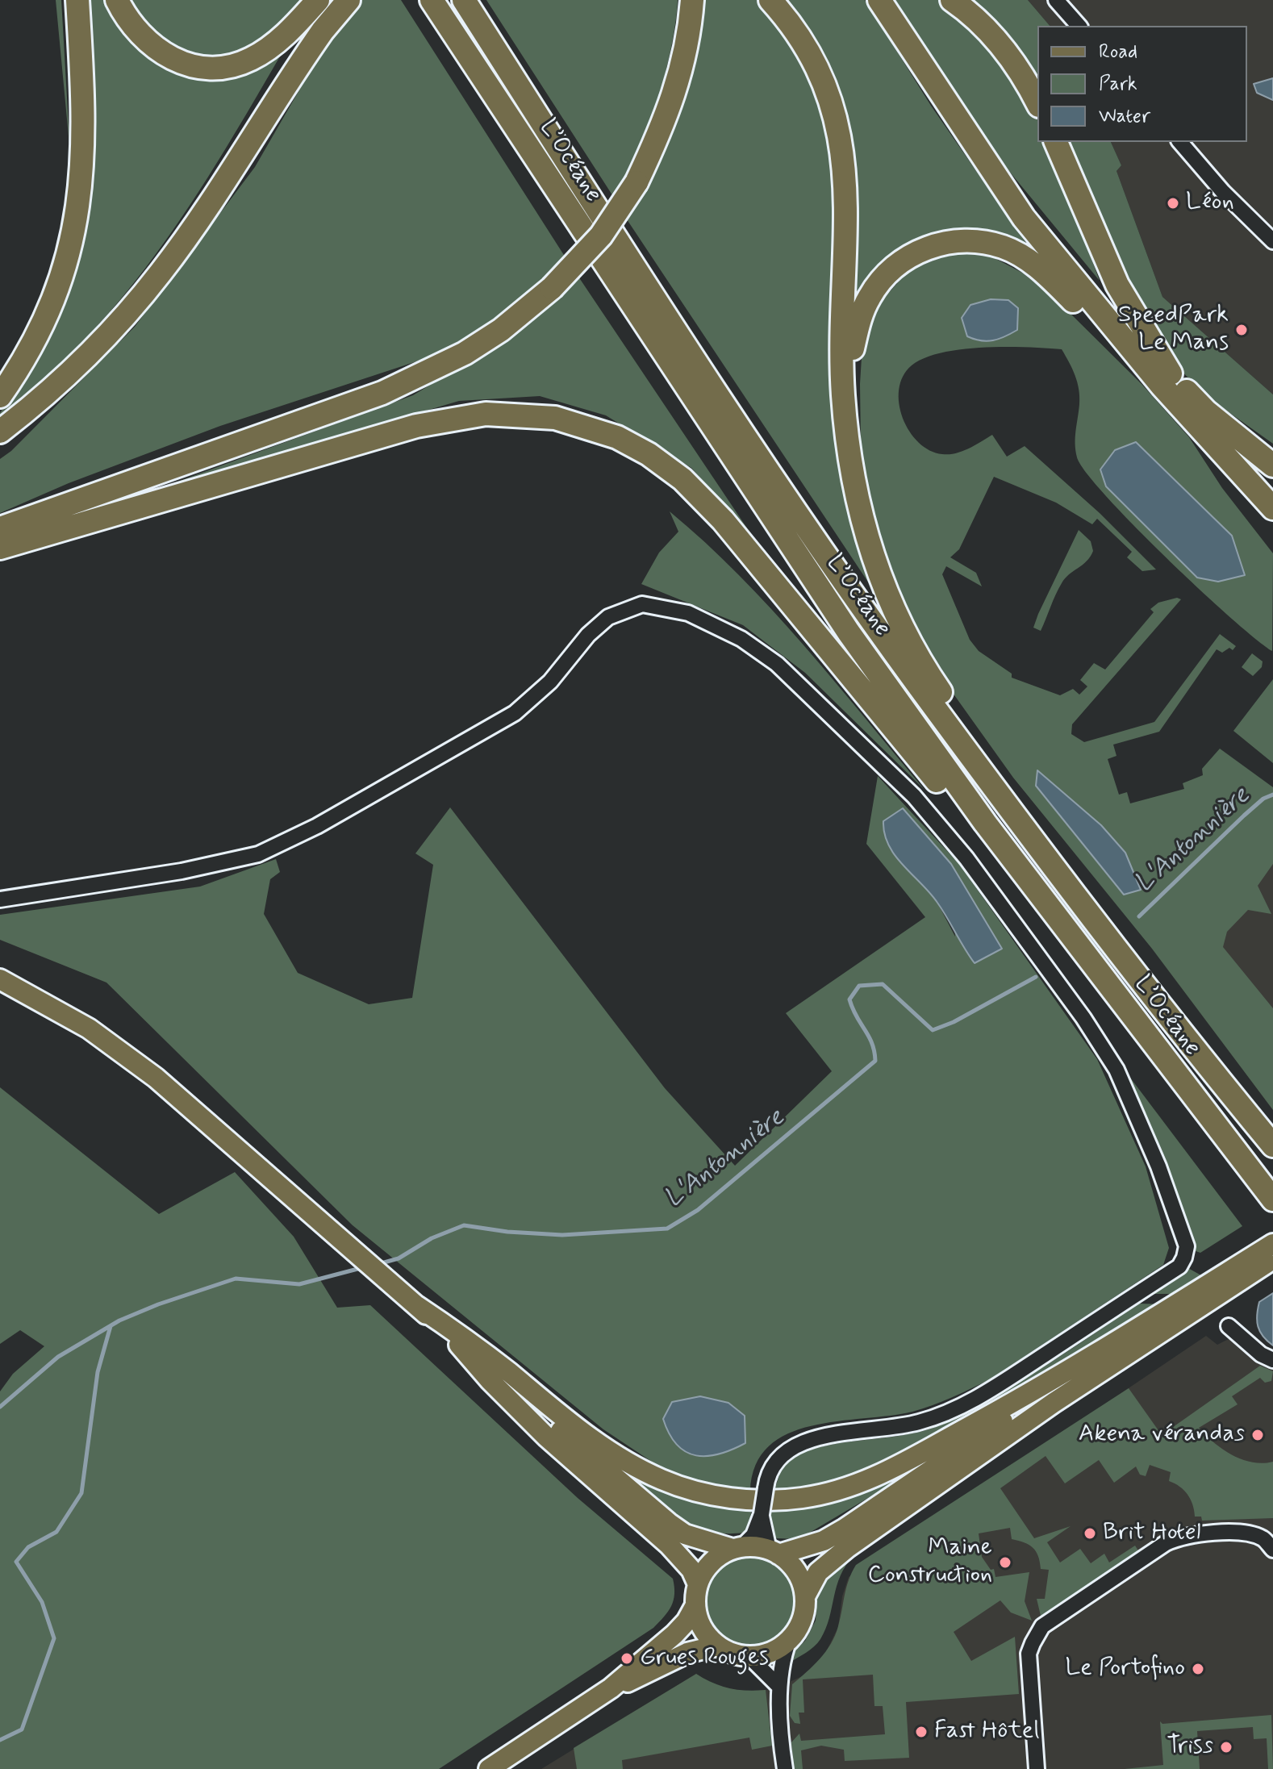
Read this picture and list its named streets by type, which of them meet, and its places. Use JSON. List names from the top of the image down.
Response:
{
  "streets": {
    "highway": ["L’Océane"]
  },
  "water": ["L'Antonnière"],
  "places": [
    "Léon",
    "SpeedPark Le Mans",
    "Akena vérandas",
    "Brit Hotel",
    "Maine Construction",
    "Grues Rouges",
    "Le Portofino",
    "Fast Hôtel",
    "Triss"
  ],
  "legend": ["Road", "Park", "Water"]
}
